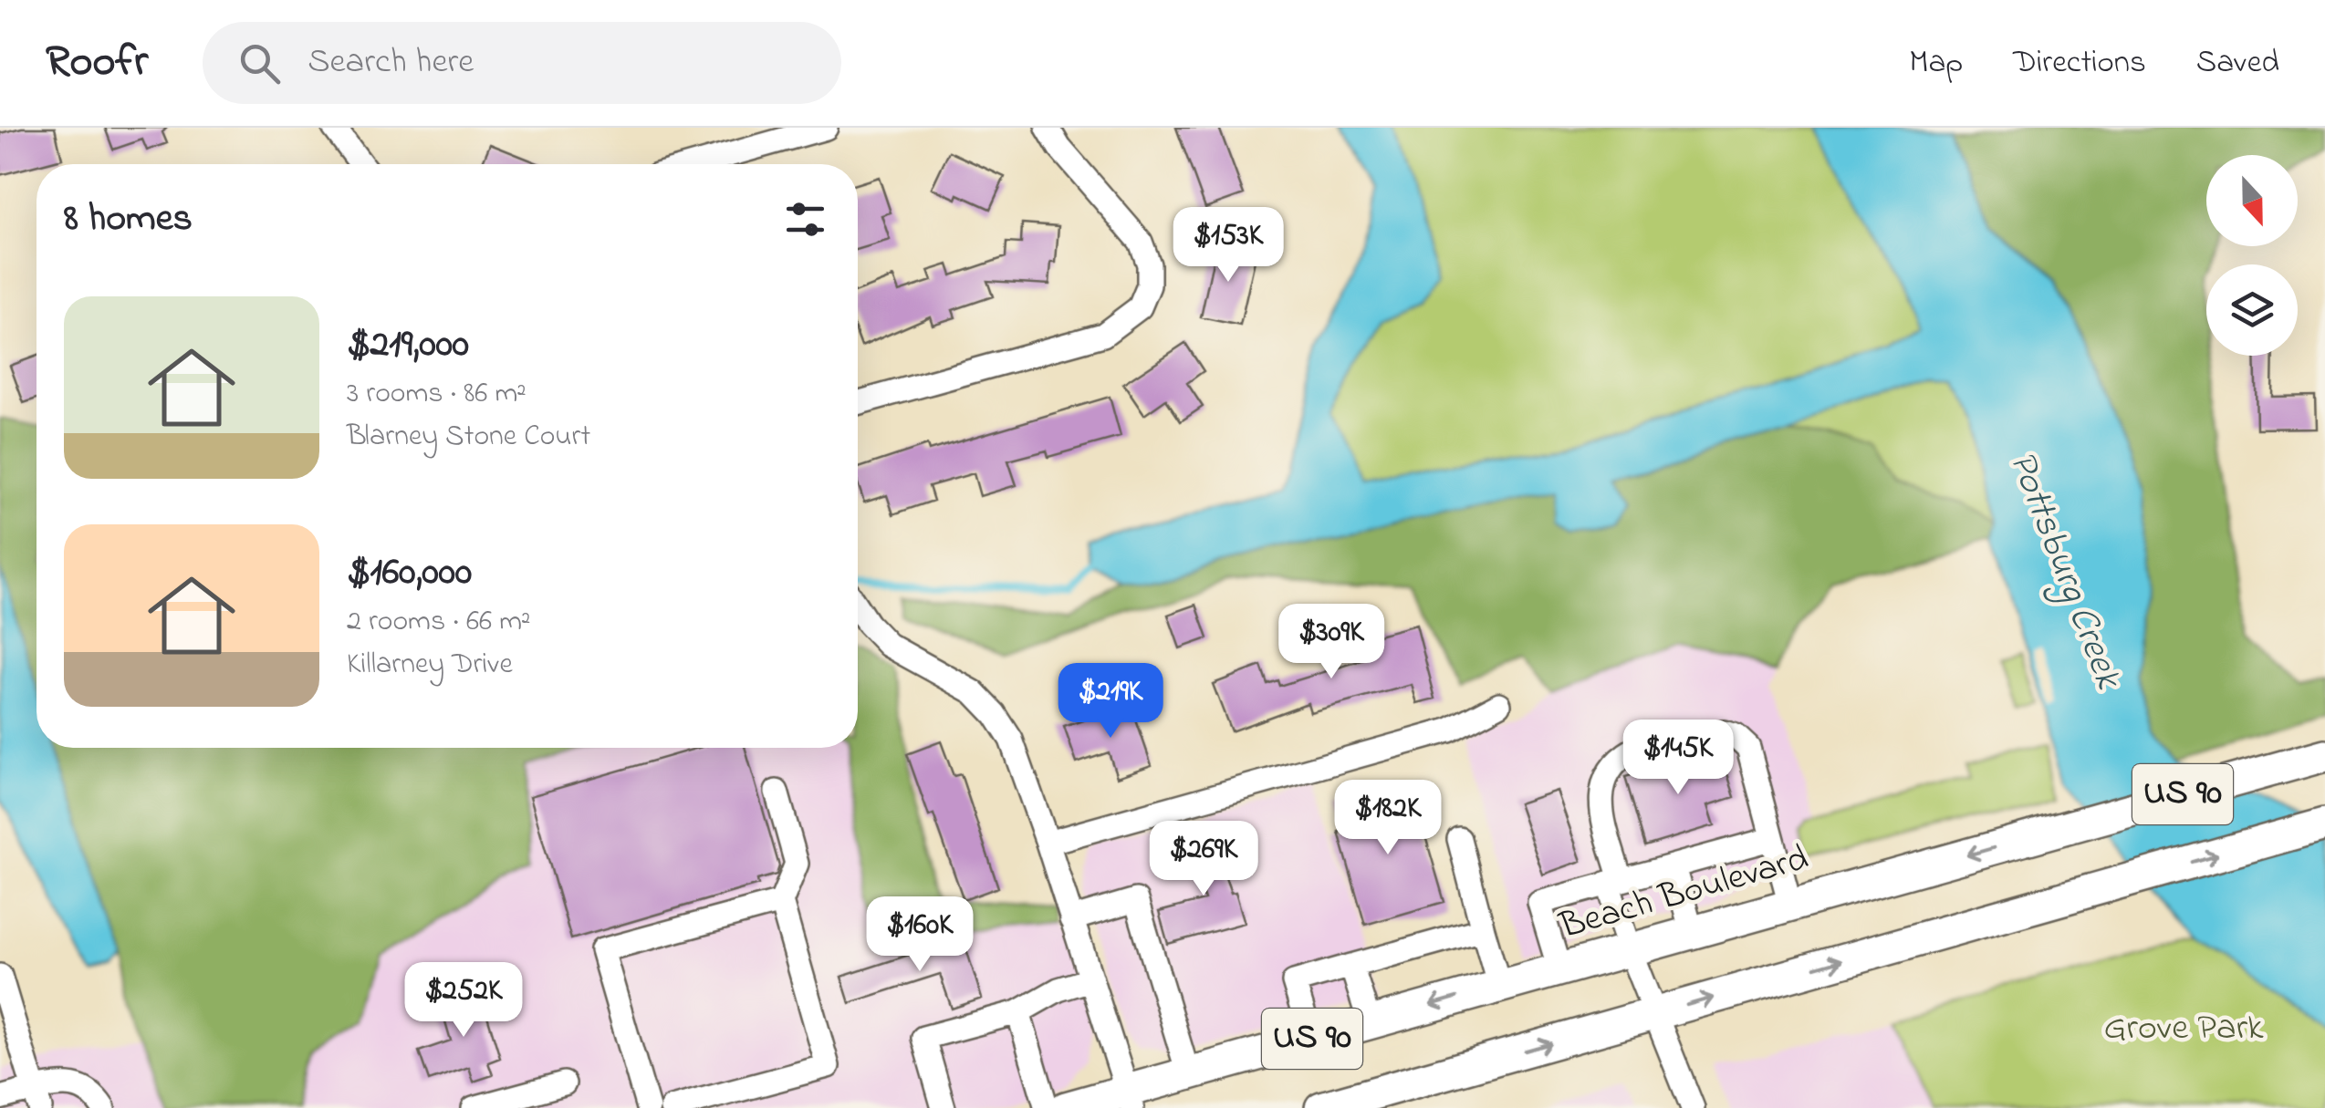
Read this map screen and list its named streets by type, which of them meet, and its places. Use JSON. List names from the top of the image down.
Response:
{
  "streets": {
    "highway": ["US 90", "Beach Boulevard"]
  },
  "water": ["Pottsburg Creek"],
  "parks": ["Grove Park"],
  "north": "bottom",
  "page": {
    "header": "Roofr",
    "search": "Search here",
    "nav": ["Map", "Directions", "Saved"],
    "heading": "8 homes",
    "price": [
      "$153K",
      "$309K",
      "$219K",
      "$145K",
      "$182K",
      "$269K",
      "$160K",
      "$252K"
    ],
    "list": [
      {
        "name": "$219,000",
        "note": "3 rooms · 86 m² · Blarney Stone Court"
      },
      {
        "name": "$160,000",
        "note": "2 rooms · 66 m² · Killarney Drive"
      }
    ]
  }
}
